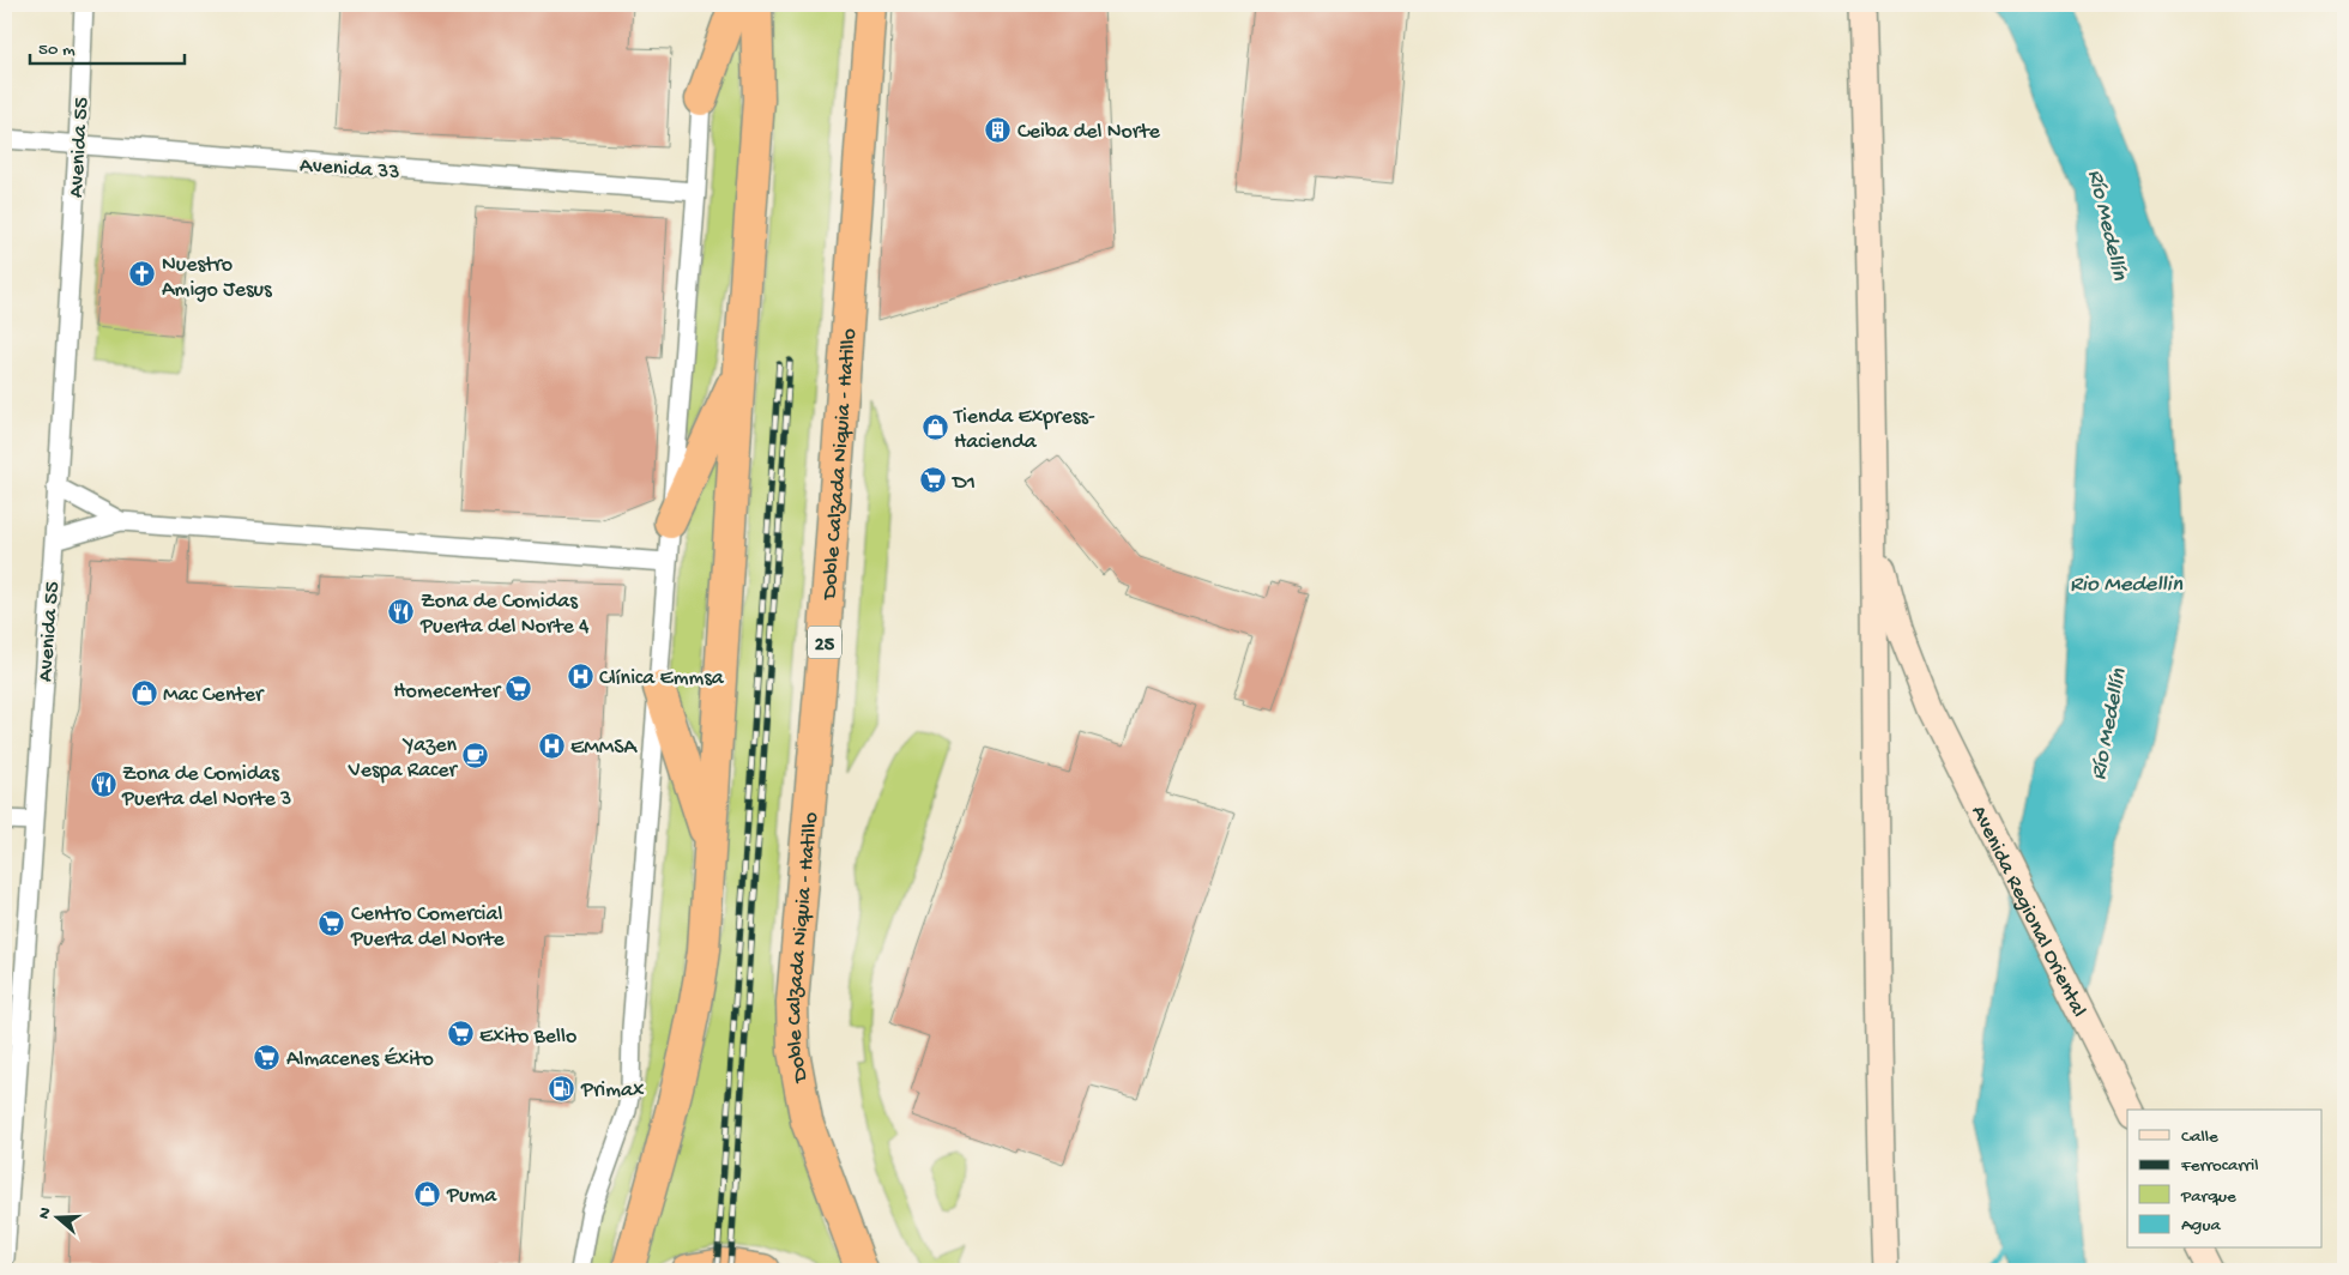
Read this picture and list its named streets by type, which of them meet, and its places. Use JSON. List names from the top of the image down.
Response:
{
  "streets": {
    "highway": ["Doble Calzada Niquia - Hatillo", "25"],
    "main road": ["Avenida Regional Oriental"],
    "street": ["Avenida 55", "Avenida 33"]
  },
  "crossings": [
    ["Avenida 55", "Avenida 33"]
  ],
  "water": ["Río Medellín", "Rio Medellin"],
  "places": {
    "building": ["Ceiba del Norte"],
    "church": ["Nuestro Amigo Jesus"],
    "shop": ["Tienda Express- Hacienda", "Mac Center", "Puma"],
    "supermarket": [
      "D1",
      "Homecenter",
      "Centro Comercial Puerta del Norte",
      "Exito Bello",
      "Almacenes Éxito"
    ],
    "restaurant": ["Zona de Comidas Puerta del Norte 4", "Zona de Comidas Puerta del Norte 3"],
    "hospital": ["Clínica Emmsa", "EMMSA"],
    "cafe": ["Yazen Vespa Racer"],
    "fuel station": ["Primax"]
  },
  "legend": [
    "Calle",
    "Ferrocarril",
    "Parque",
    "Agua"
  ],
  "scale_bar": "50 m",
  "north": "left"
}
